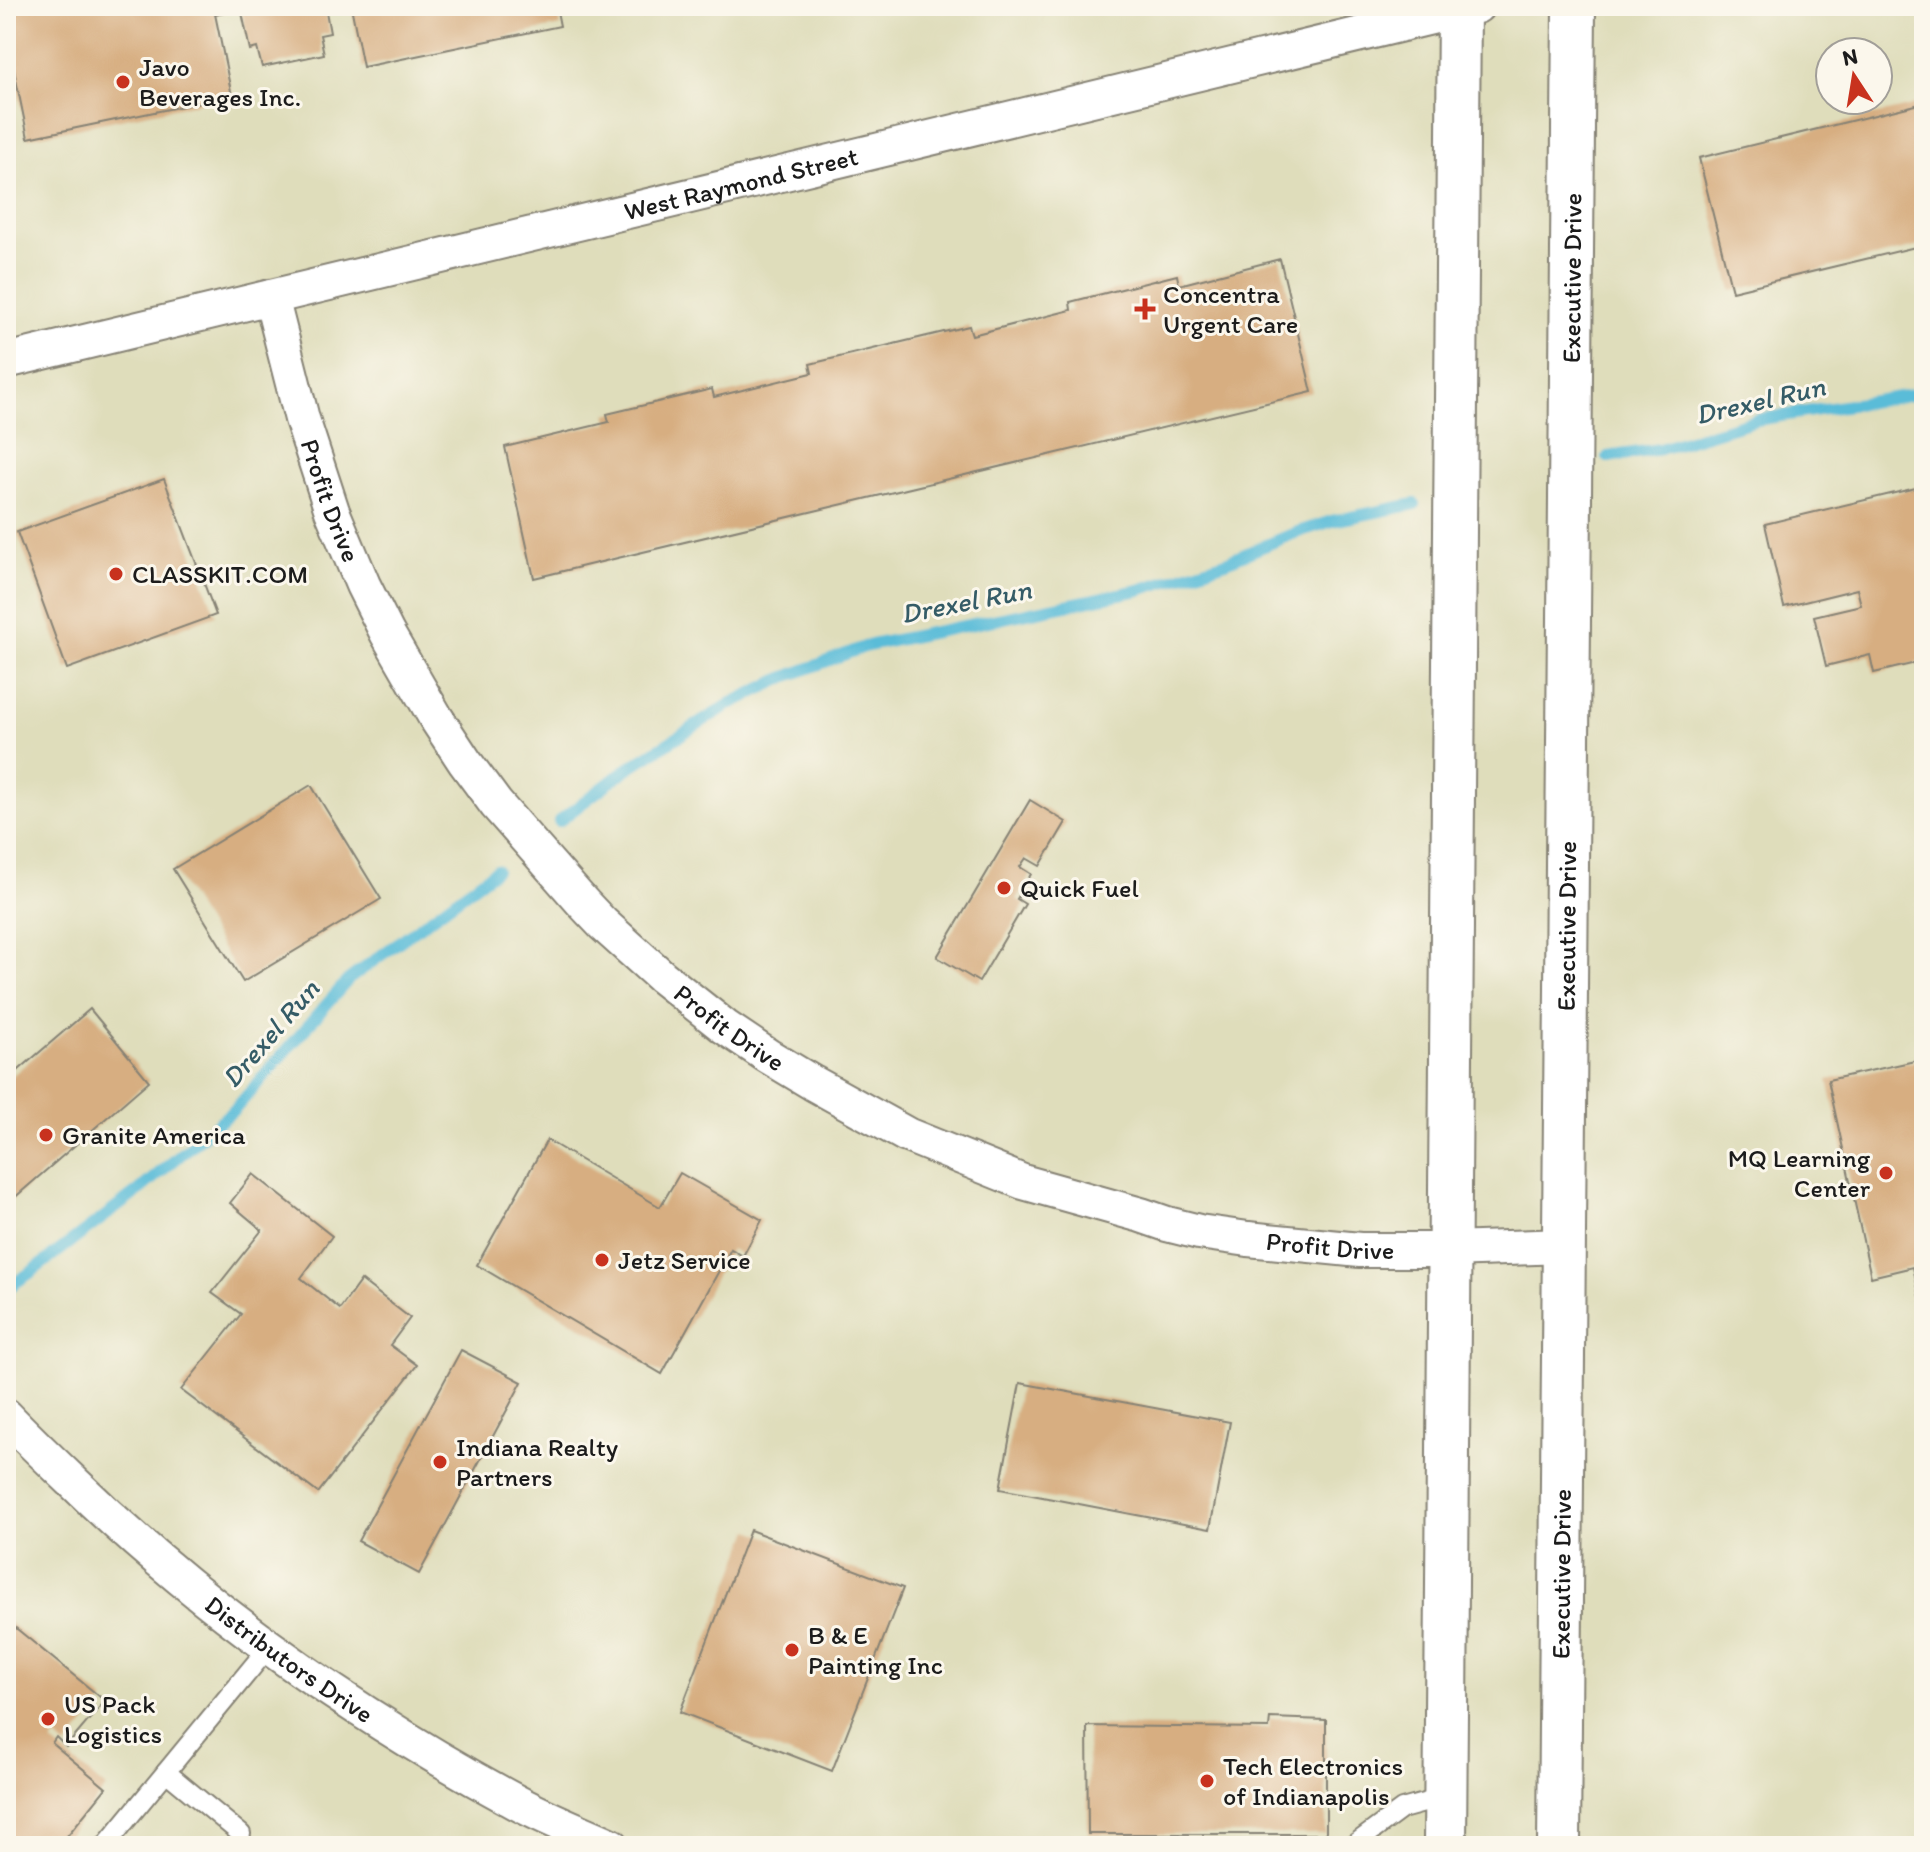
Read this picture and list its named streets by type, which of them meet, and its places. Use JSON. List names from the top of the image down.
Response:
{
  "streets": {
    "street": [
      "West Raymond Street",
      "Executive Drive",
      "Profit Drive",
      "Distributors Drive"
    ]
  },
  "crossings": [
    ["West Raymond Street", "Profit Drive"],
    ["Executive Drive", "Profit Drive"]
  ],
  "water": ["Drexel Run"],
  "places": {
    "other": [
      "Javo Beverages Inc.",
      "CLASSKIT.COM",
      "Quick Fuel",
      "Granite America",
      "MQ Learning Center",
      "Jetz Service",
      "Indiana Realty Partners",
      "B & E Painting Inc",
      "US Pack Logistics",
      "Tech Electronics of Indianapolis"
    ],
    "health": ["Concentra Urgent Care"]
  },
  "north": "top"
}
